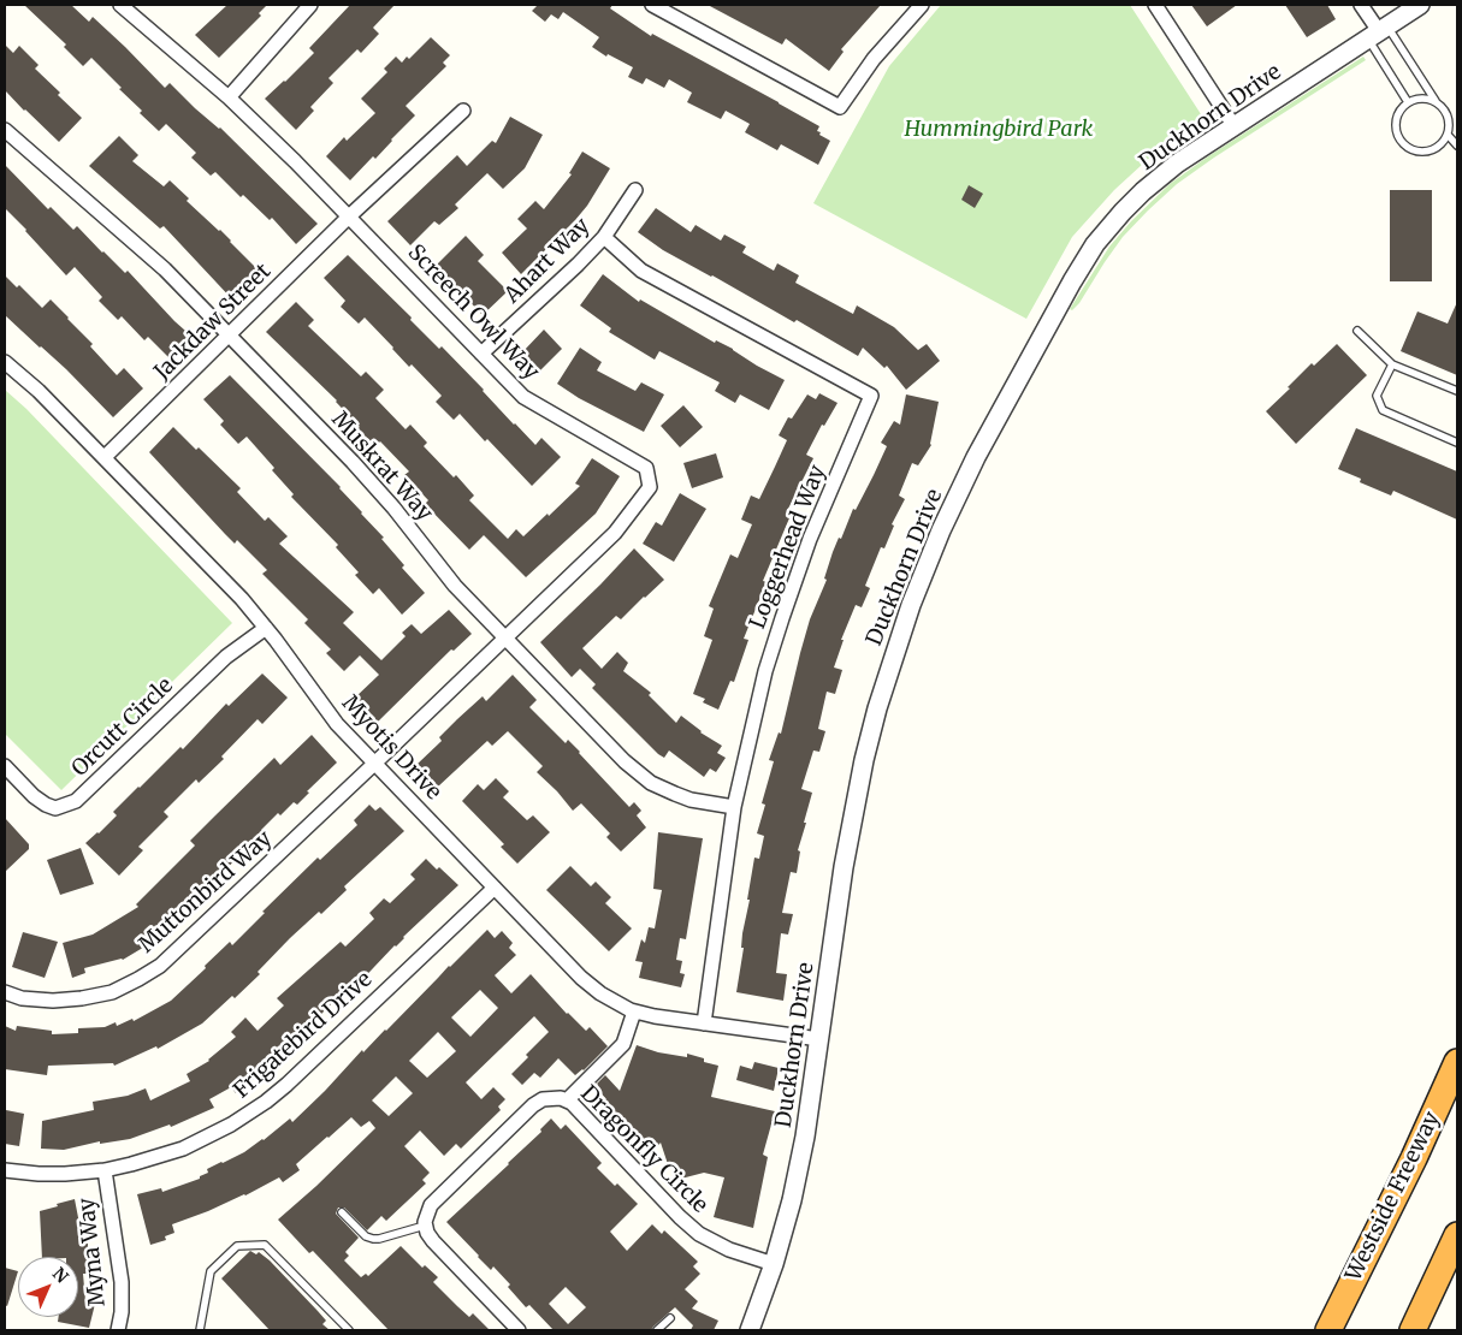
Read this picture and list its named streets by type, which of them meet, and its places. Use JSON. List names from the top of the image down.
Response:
{
  "streets": {
    "highway": ["Westside Freeway"],
    "street": [
      "Duckhorn Drive",
      "Ahart Way",
      "Screech Owl Way",
      "Jackdaw Street",
      "Muskrat Way",
      "Loggerhead Way",
      "Orcutt Circle",
      "Myotis Drive",
      "Muttonbird Way",
      "Frigatebird Drive",
      "Dragonfly Circle",
      "Myna Way"
    ]
  },
  "crossings": [
    ["Duckhorn Drive", "Myotis Drive"],
    ["Duckhorn Drive", "Dragonfly Circle"],
    ["Ahart Way", "Screech Owl Way"],
    ["Ahart Way", "Loggerhead Way"],
    ["Screech Owl Way", "Jackdaw Street"],
    ["Screech Owl Way", "Muskrat Way"],
    ["Screech Owl Way", "Myotis Drive"],
    ["Screech Owl Way", "Muttonbird Way"],
    ["Jackdaw Street", "Muskrat Way"],
    ["Jackdaw Street", "Myotis Drive"],
    ["Muskrat Way", "Loggerhead Way"],
    ["Loggerhead Way", "Myotis Drive"],
    ["Orcutt Circle", "Myotis Drive"],
    ["Myotis Drive", "Muttonbird Way"],
    ["Myotis Drive", "Frigatebird Drive"],
    ["Frigatebird Drive", "Myna Way"]
  ],
  "parks": ["Hummingbird Park"],
  "north": "top right"
}
